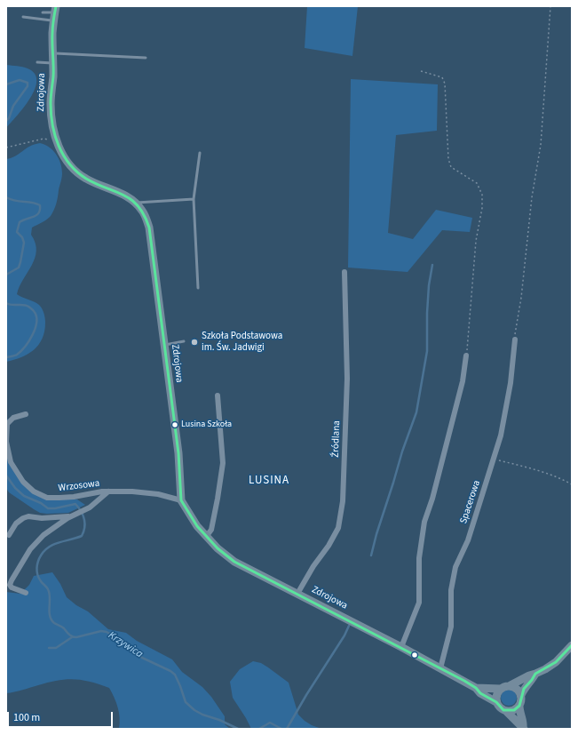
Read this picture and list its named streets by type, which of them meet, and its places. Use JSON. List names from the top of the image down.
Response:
{
  "streets": {
    "street": [
      "Zdrojowa",
      "Źródlana",
      "Wrzosowa",
      "Spacerowa"
    ]
  },
  "crossings": [
    ["Zdrojowa", "Źródlana"],
    ["Zdrojowa", "Wrzosowa"],
    ["Zdrojowa", "Spacerowa"]
  ],
  "districts": ["LUSINA"],
  "water": ["Krzywica"],
  "places": ["Szkoła Podstawowa im. Św. Jadwigi", "Lusina Szkoła"],
  "scale_bar": "100 m"
}
